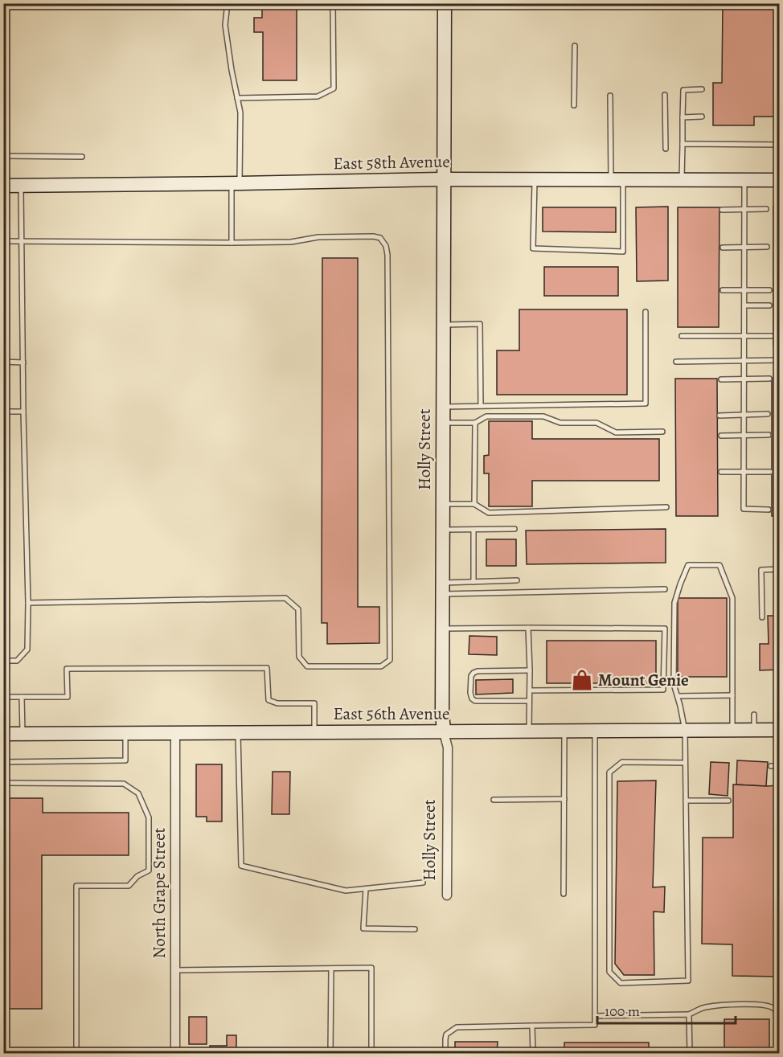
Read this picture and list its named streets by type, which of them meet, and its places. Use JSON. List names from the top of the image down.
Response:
{
  "streets": {
    "street": [
      "East 58th Avenue",
      "Holly Street",
      "East 56th Avenue",
      "North Grape Street"
    ]
  },
  "crossings": [
    ["East 58th Avenue", "Holly Street"],
    ["Holly Street", "East 56th Avenue"],
    ["East 56th Avenue", "North Grape Street"]
  ],
  "places": {
    "shop": ["Mount Genie"]
  },
  "scale_bar": "100 m"
}
